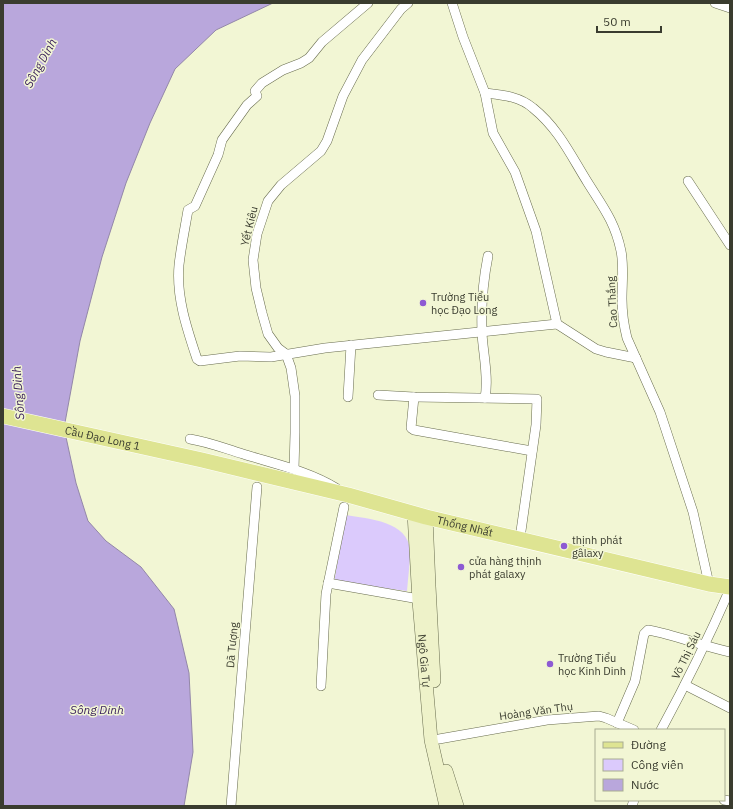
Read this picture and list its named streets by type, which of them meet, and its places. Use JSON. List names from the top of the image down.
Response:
{
  "streets": {
    "main road": ["Cầu Đạo Long 1", "Thống Nhất", "Ngô Gia Tự"],
    "street": [
      "Yết Kiêu",
      "Cao Thắng",
      "Dã Tượng",
      "Võ Thị Sáu",
      "Hoàng Văn Thụ"
    ]
  },
  "crossings": [
    ["Cao Thắng", "Thống Nhất"],
    ["Cầu Đạo Long 1", "Thống Nhất"],
    ["Thống Nhất", "Võ Thị Sáu"],
    ["Thống Nhất", "Ngô Gia Tự"],
    ["Ngô Gia Tự", "Hoàng Văn Thụ"]
  ],
  "water": ["Sông Dinh"],
  "places": [
    "Trường Tiểu học Đạo Long",
    "thịnh phát gâlaxy",
    "cửa hàng thịnh phát galaxy",
    "Trường Tiểu học Kinh Dinh"
  ],
  "legend": ["Đường", "Công viên", "Nước"],
  "scale_bar": "50 m"
}
